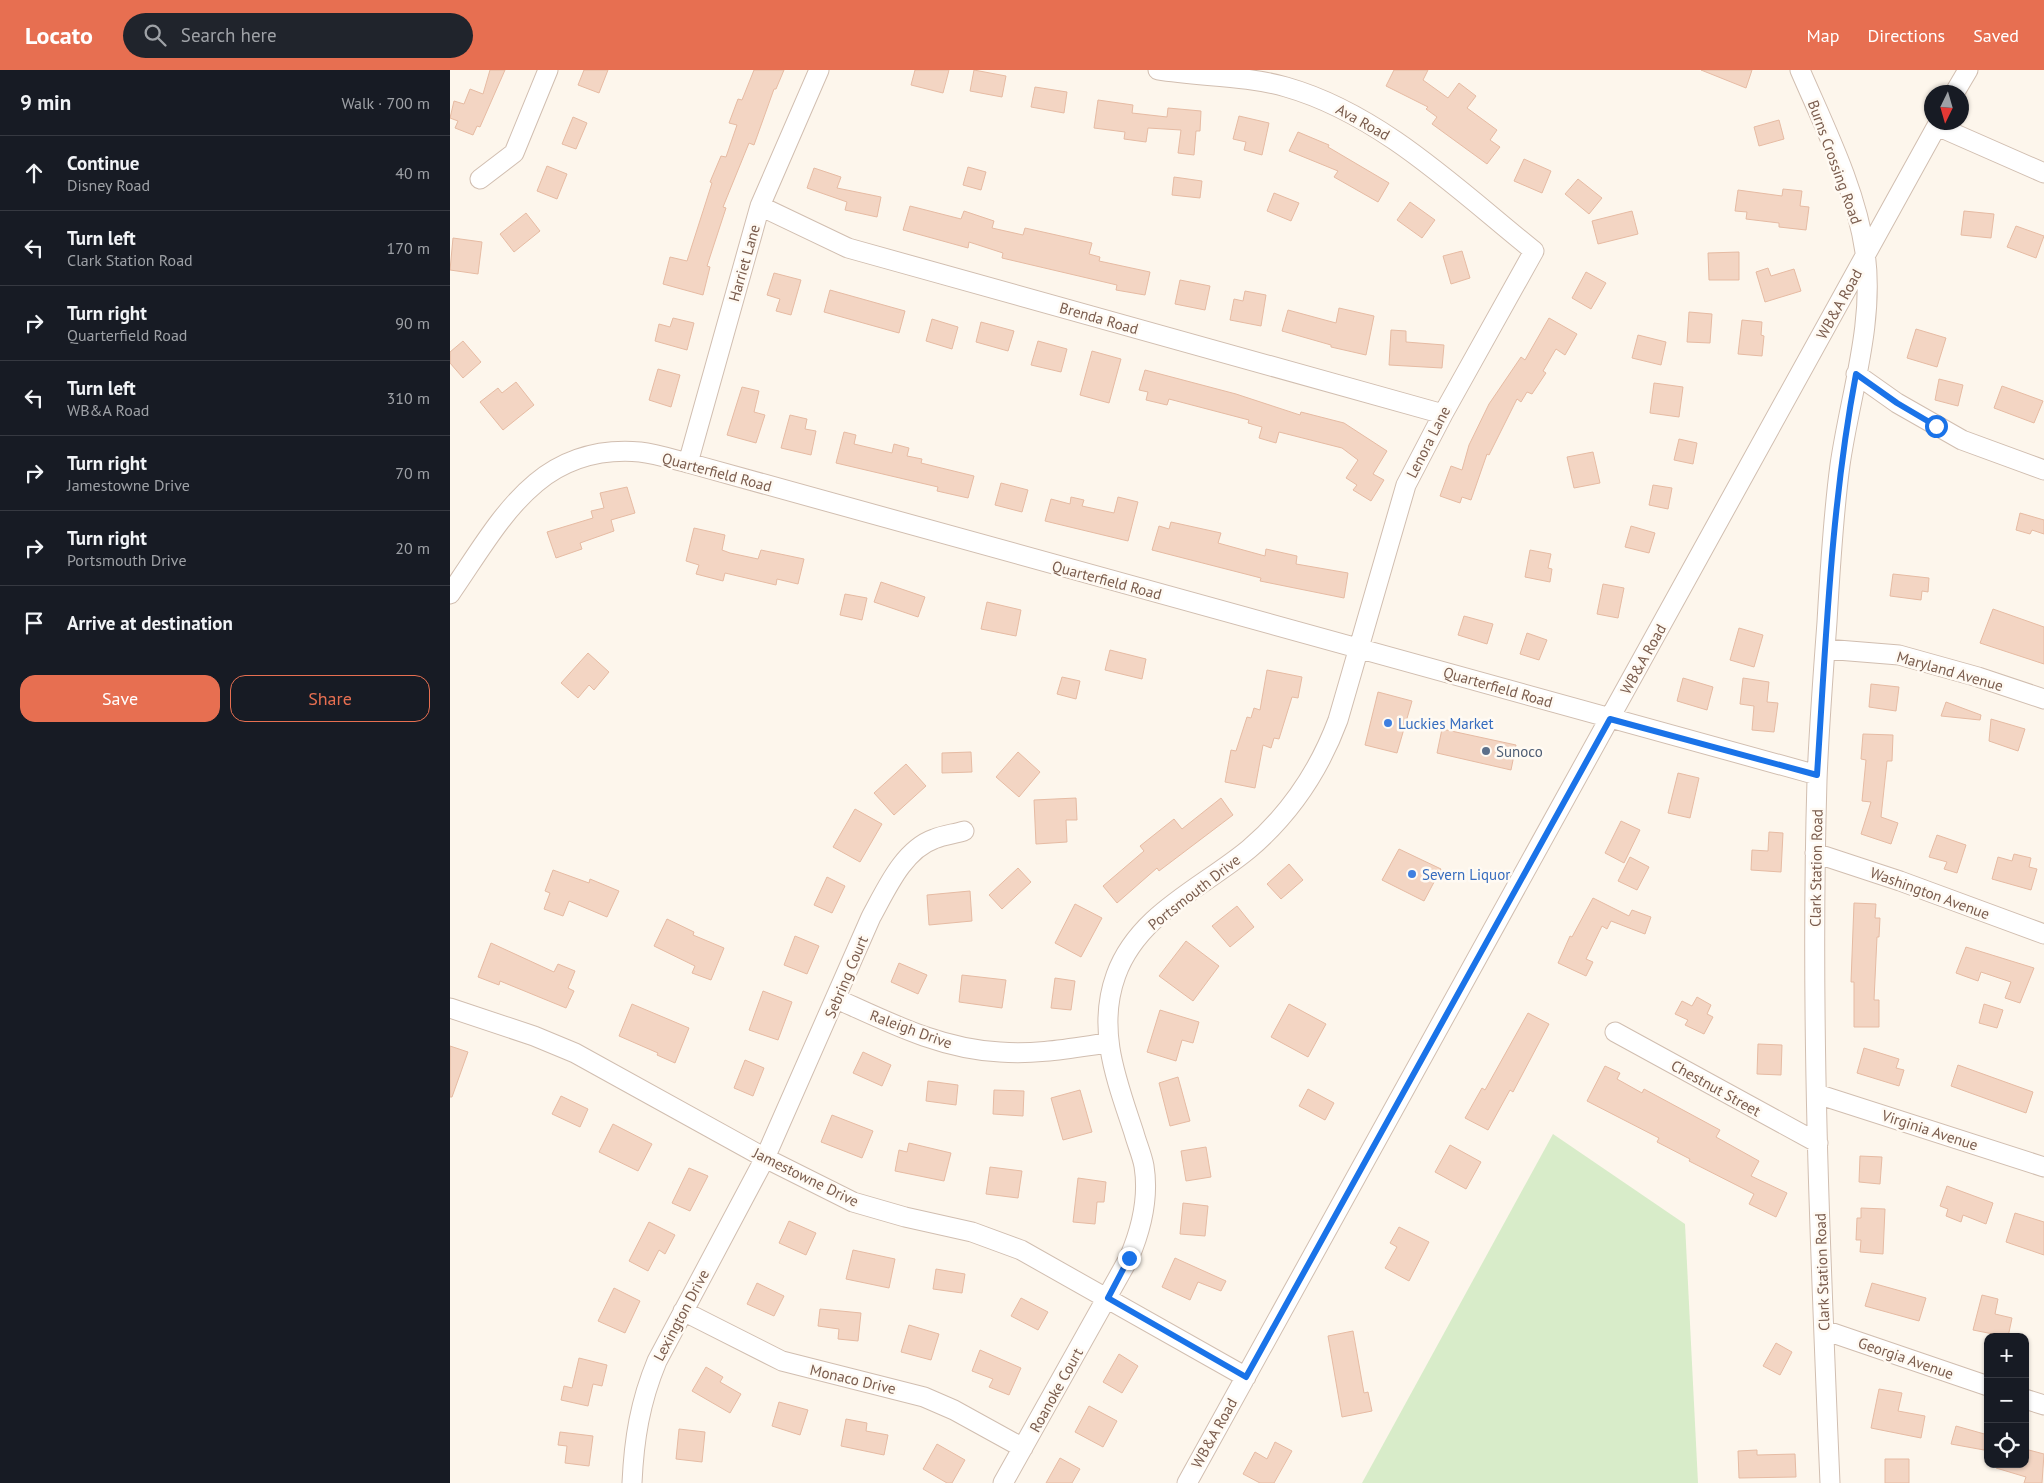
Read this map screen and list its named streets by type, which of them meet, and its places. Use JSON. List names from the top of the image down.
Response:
{
  "streets": {
    "street": [
      "Ava Road",
      "Burns Crossing Road",
      "Harriet Lane",
      "WB&A Road",
      "Brenda Road",
      "Lenora Lane",
      "Quarterfield Road",
      "Maryland Avenue",
      "Clark Station Road",
      "Portsmouth Drive",
      "Washington Avenue",
      "Sebring Court",
      "Raleigh Drive",
      "Chestnut Street",
      "Virginia Avenue",
      "Jamestowne Drive",
      "Lexington Drive",
      "Georgia Avenue",
      "Monaco Drive",
      "Roanoke Court"
    ]
  },
  "crossings": [
    ["Ava Road", "Lenora Lane"],
    ["Burns Crossing Road", "WB&A Road"],
    ["Burns Crossing Road", "Clark Station Road"],
    ["Harriet Lane", "Brenda Road"],
    ["Harriet Lane", "Quarterfield Road"],
    ["WB&A Road", "Quarterfield Road"],
    ["WB&A Road", "Clark Station Road"],
    ["WB&A Road", "Jamestowne Drive"],
    ["Brenda Road", "Lenora Lane"],
    ["Lenora Lane", "Quarterfield Road"],
    ["Lenora Lane", "Portsmouth Drive"],
    ["Quarterfield Road", "Clark Station Road"],
    ["Quarterfield Road", "Portsmouth Drive"],
    ["Maryland Avenue", "Clark Station Road"],
    ["Clark Station Road", "Washington Avenue"],
    ["Clark Station Road", "Chestnut Street"],
    ["Clark Station Road", "Virginia Avenue"],
    ["Clark Station Road", "Georgia Avenue"],
    ["Portsmouth Drive", "Raleigh Drive"],
    ["Portsmouth Drive", "Jamestowne Drive"],
    ["Portsmouth Drive", "Roanoke Court"],
    ["Sebring Court", "Raleigh Drive"],
    ["Sebring Court", "Jamestowne Drive"],
    ["Sebring Court", "Lexington Drive"],
    ["Jamestowne Drive", "Lexington Drive"],
    ["Jamestowne Drive", "Roanoke Court"],
    ["Lexington Drive", "Monaco Drive"],
    ["Monaco Drive", "Roanoke Court"]
  ],
  "places": ["Luckies Market", "Sunoco", "Severn Liquor"],
  "north": "bottom",
  "page": {
    "header": "Locato",
    "search": "Search here",
    "nav": ["Map", "Directions", "Saved"],
    "heading": ["9 min", "Walk · 700 m"],
    "list": [
      ["Continue", "Disney Road", "40 m"],
      ["Turn left", "Clark Station Road", "170 m"],
      ["Turn right", "Quarterfield Road", "90 m"],
      ["Turn left", "WB&A Road", "310 m"],
      ["Turn right", "Jamestowne Drive", "70 m"],
      ["Turn right", "Portsmouth Drive", "20 m"],
      "Arrive at destination"
    ],
    "buttons": ["Save", "Share"],
    "map_buttons": ["+", "−"]
  }
}
